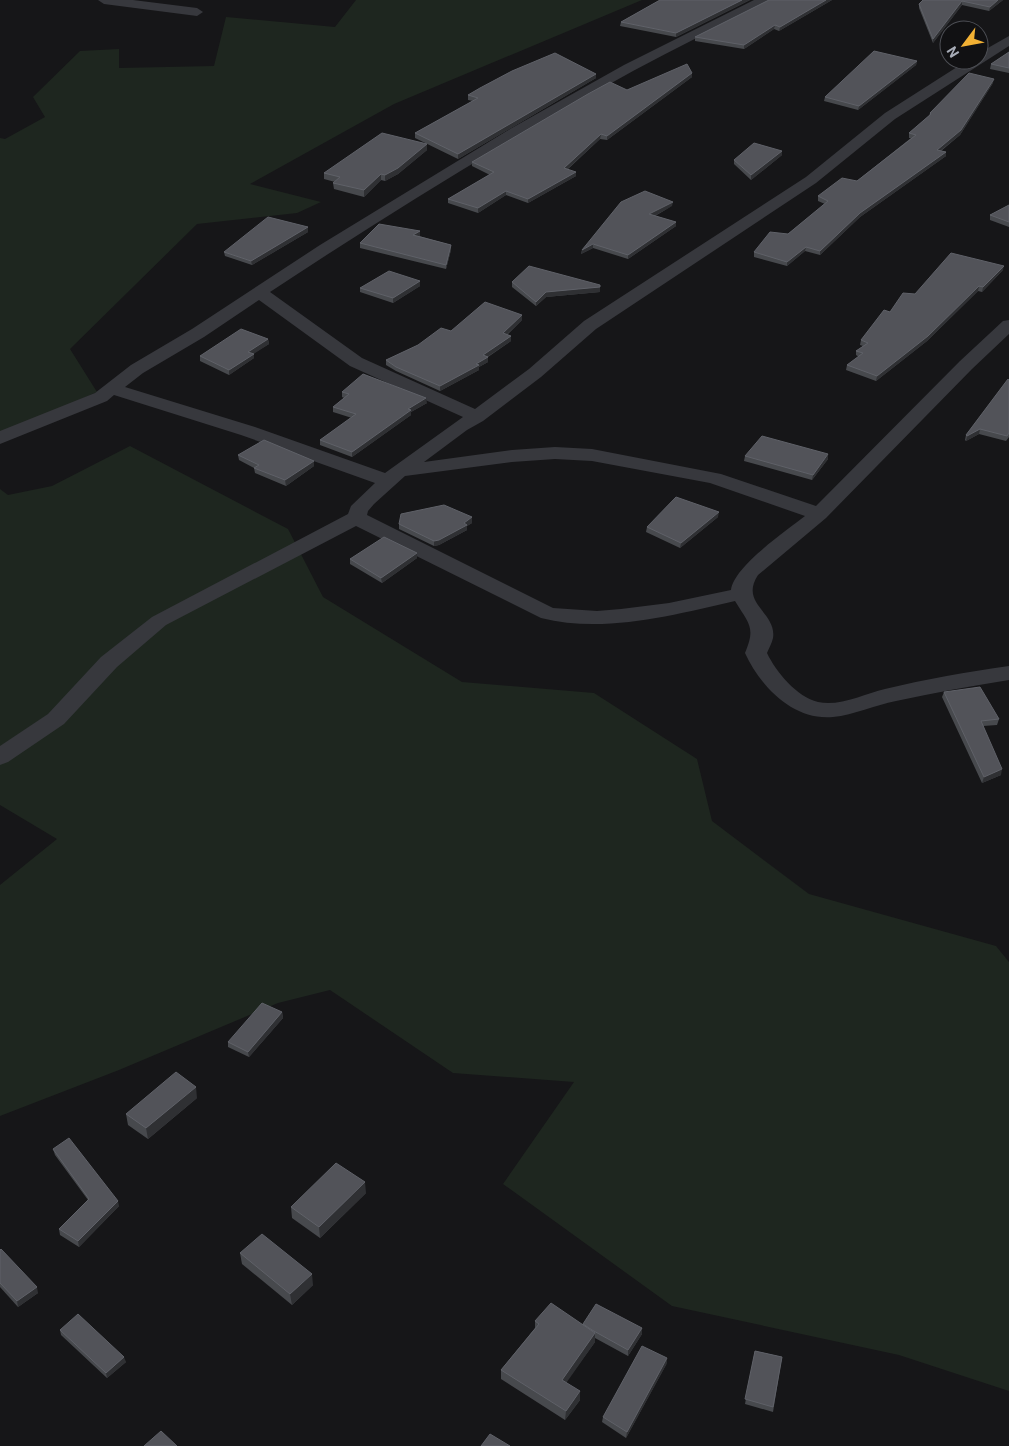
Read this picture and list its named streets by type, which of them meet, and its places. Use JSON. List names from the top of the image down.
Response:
{
  "north": "bottom left"
}
